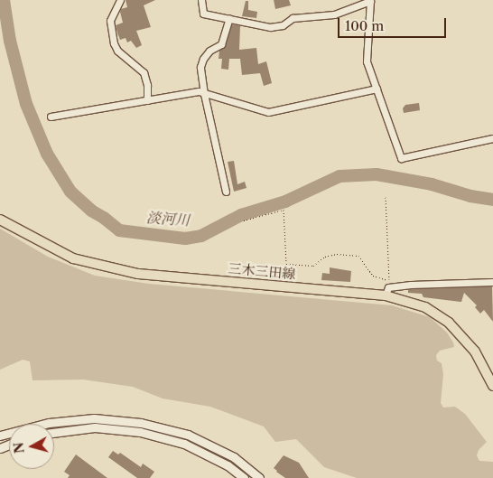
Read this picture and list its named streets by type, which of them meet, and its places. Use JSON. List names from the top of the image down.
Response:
{
  "streets": {
    "main road": ["三木三田線"]
  },
  "water": ["淡河川"],
  "scale_bar": "100 m",
  "north": "left"
}
